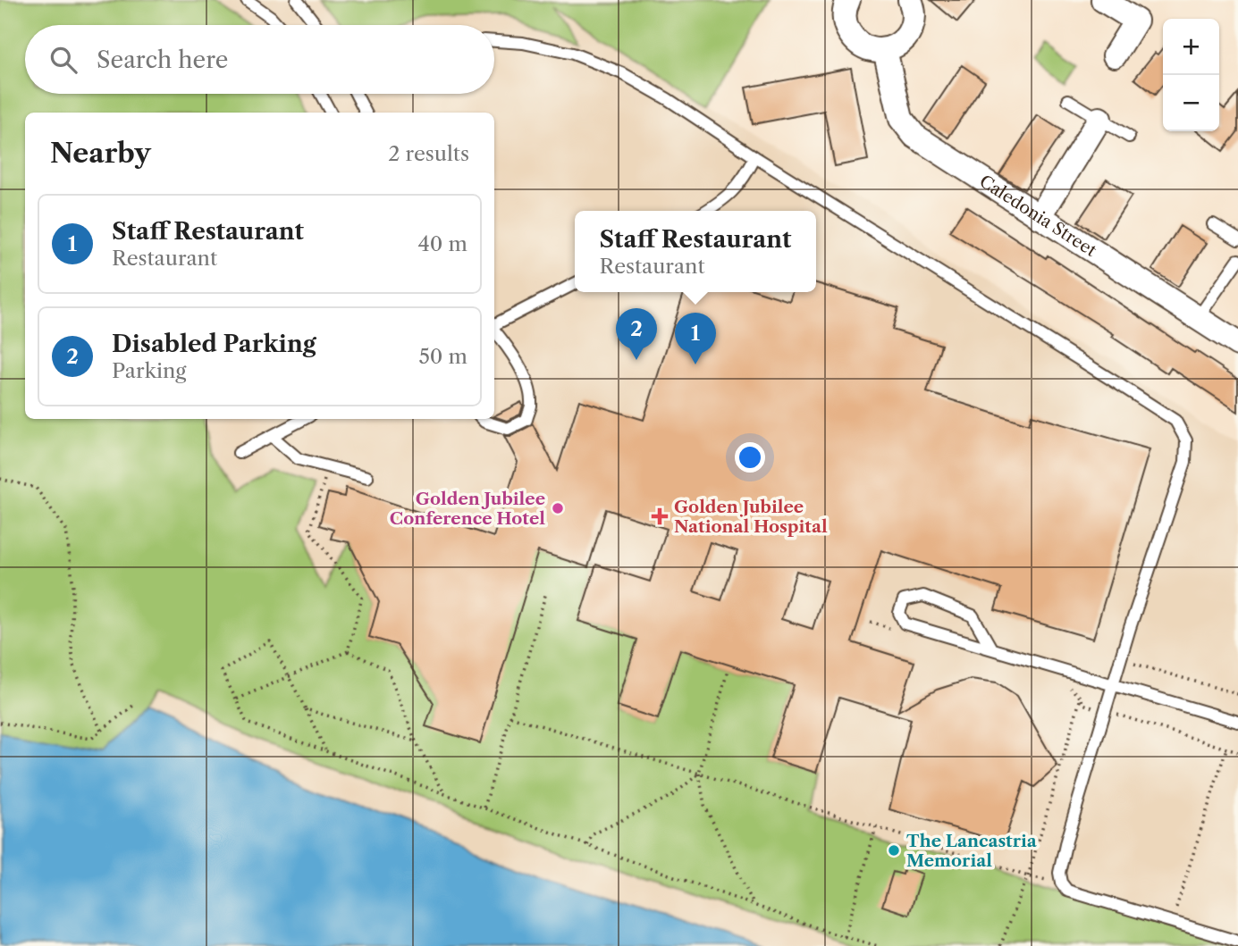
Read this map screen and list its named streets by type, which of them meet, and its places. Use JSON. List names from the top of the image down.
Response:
{
  "streets": {
    "street": ["Caledonia Street"]
  },
  "places": {
    "other": ["Golden Jubilee Conference Hotel", "The Lancastria Memorial"],
    "health": ["Golden Jubilee National Hospital"]
  },
  "page": {
    "map_buttons": ["+", "−"],
    "search": "Search here",
    "heading": ["Nearby", "2 results"],
    "list": [
      {
        "mark": "1",
        "name": "Staff Restaurant",
        "note": "Restaurant",
        "value": "40 m"
      },
      {
        "mark": "2",
        "name": "Disabled Parking",
        "note": "Parking",
        "value": "50 m"
      }
    ],
    "popup": ["Staff Restaurant", "Restaurant"],
    "pins": ["2", "1"]
  }
}
